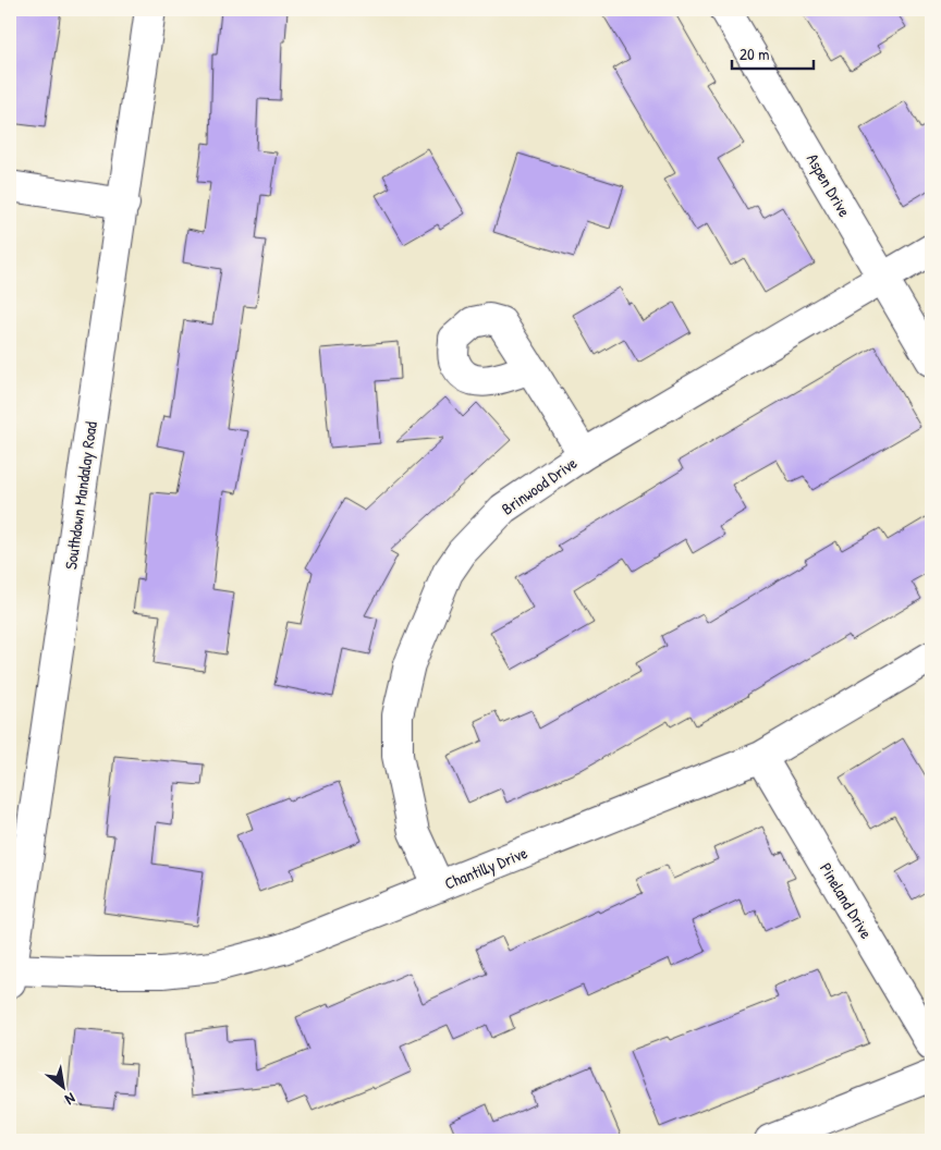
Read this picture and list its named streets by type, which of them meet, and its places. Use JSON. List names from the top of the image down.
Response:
{
  "streets": {
    "street": [
      "Aspen Drive",
      "Brinwood Drive",
      "Southdown Mandalay Road",
      "Chantilly Drive",
      "Pineland Drive"
    ]
  },
  "crossings": [
    ["Aspen Drive", "Brinwood Drive"],
    ["Brinwood Drive", "Chantilly Drive"],
    ["Southdown Mandalay Road", "Chantilly Drive"],
    ["Chantilly Drive", "Pineland Drive"]
  ],
  "scale_bar": "20 m",
  "north": "bottom right"
}
